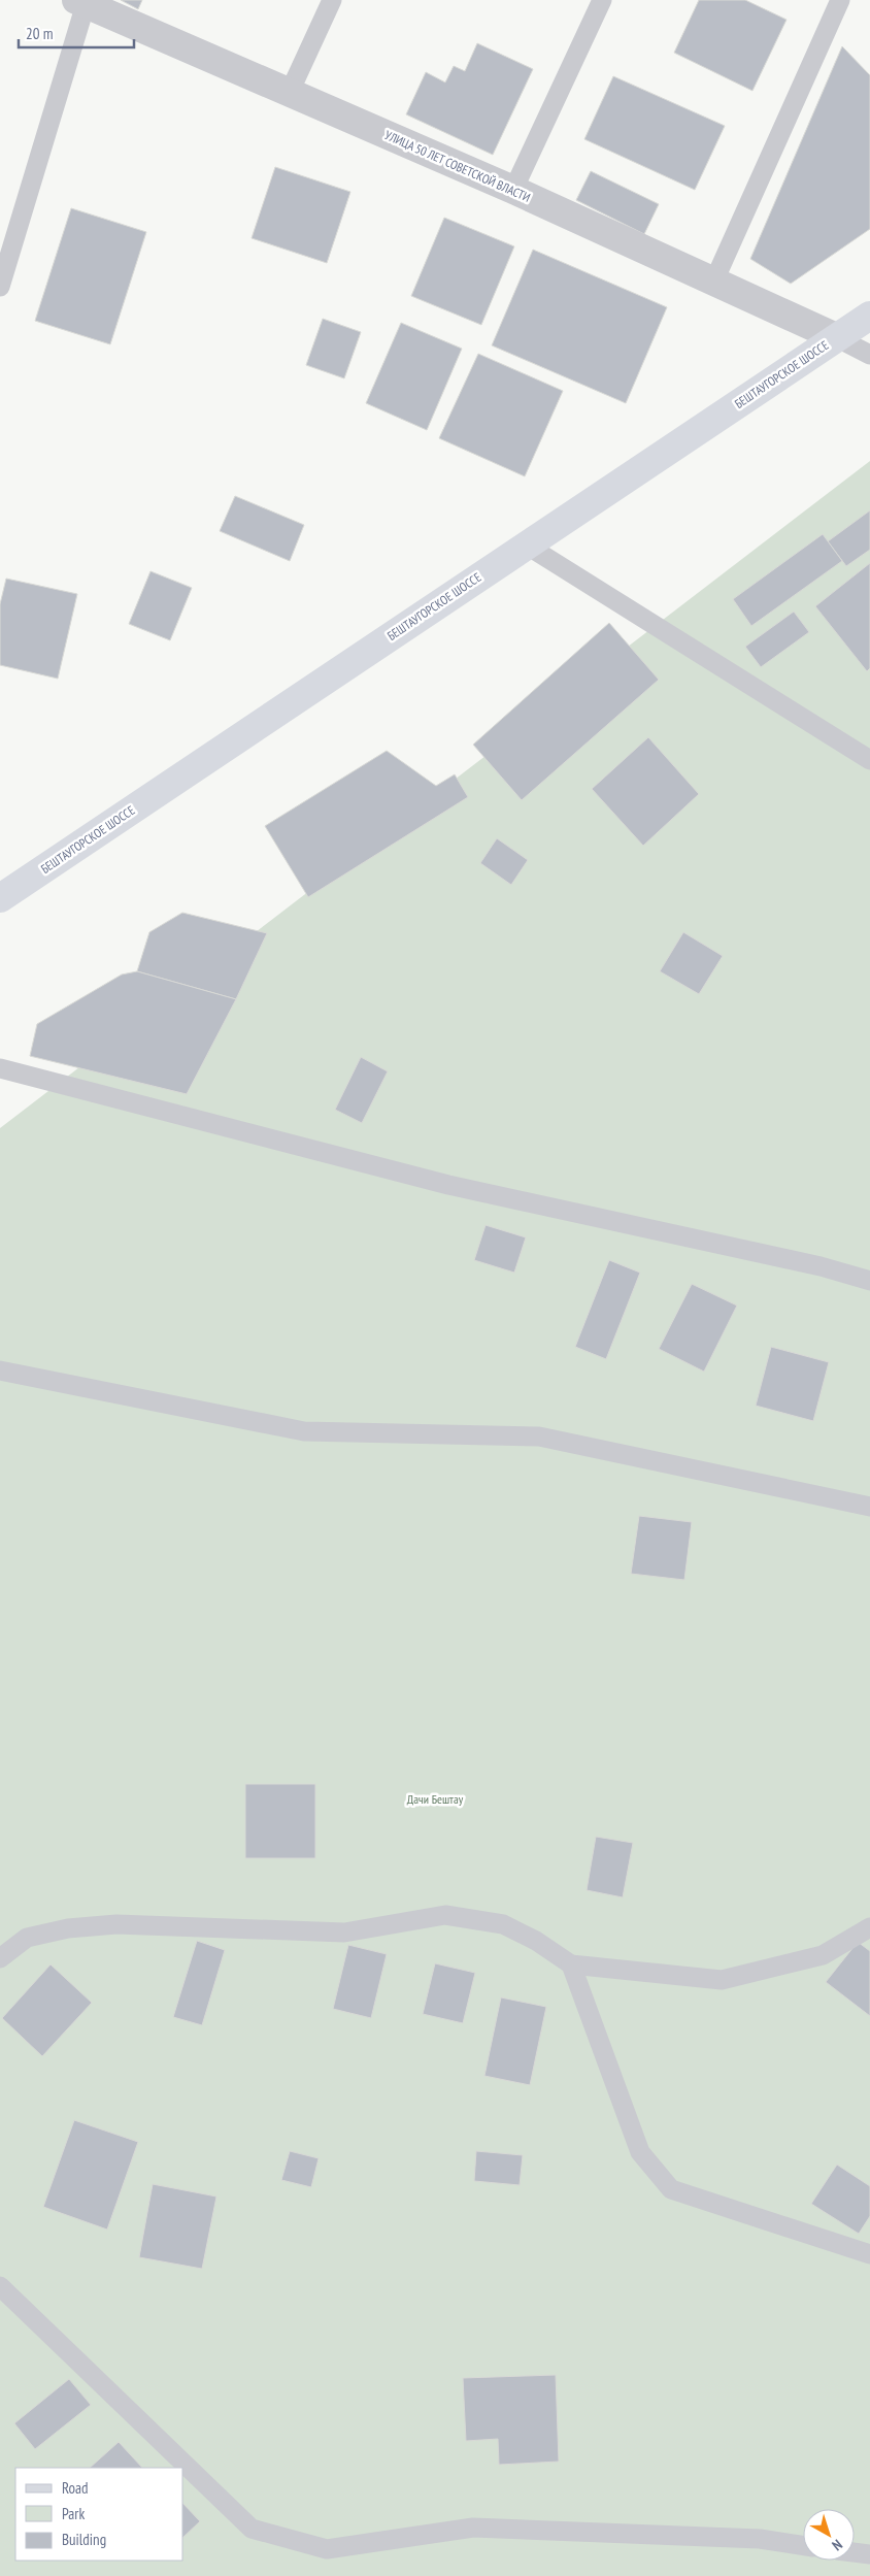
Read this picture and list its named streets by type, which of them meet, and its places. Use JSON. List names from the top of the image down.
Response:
{
  "streets": {
    "main road": ["БЕШТАУГОРСКОЕ ШОССЕ"],
    "street": ["УЛИЦА 50 ЛЕТ СОВЕТСКОЙ ВЛАСТИ"]
  },
  "crossings": [
    ["УЛИЦА 50 ЛЕТ СОВЕТСКОЙ ВЛАСТИ", "БЕШТАУГОРСКОЕ ШОССЕ"]
  ],
  "parks": ["Дачи Бештау"],
  "legend": ["Road", "Park", "Building"],
  "scale_bar": "20 m",
  "north": "bottom right"
}
